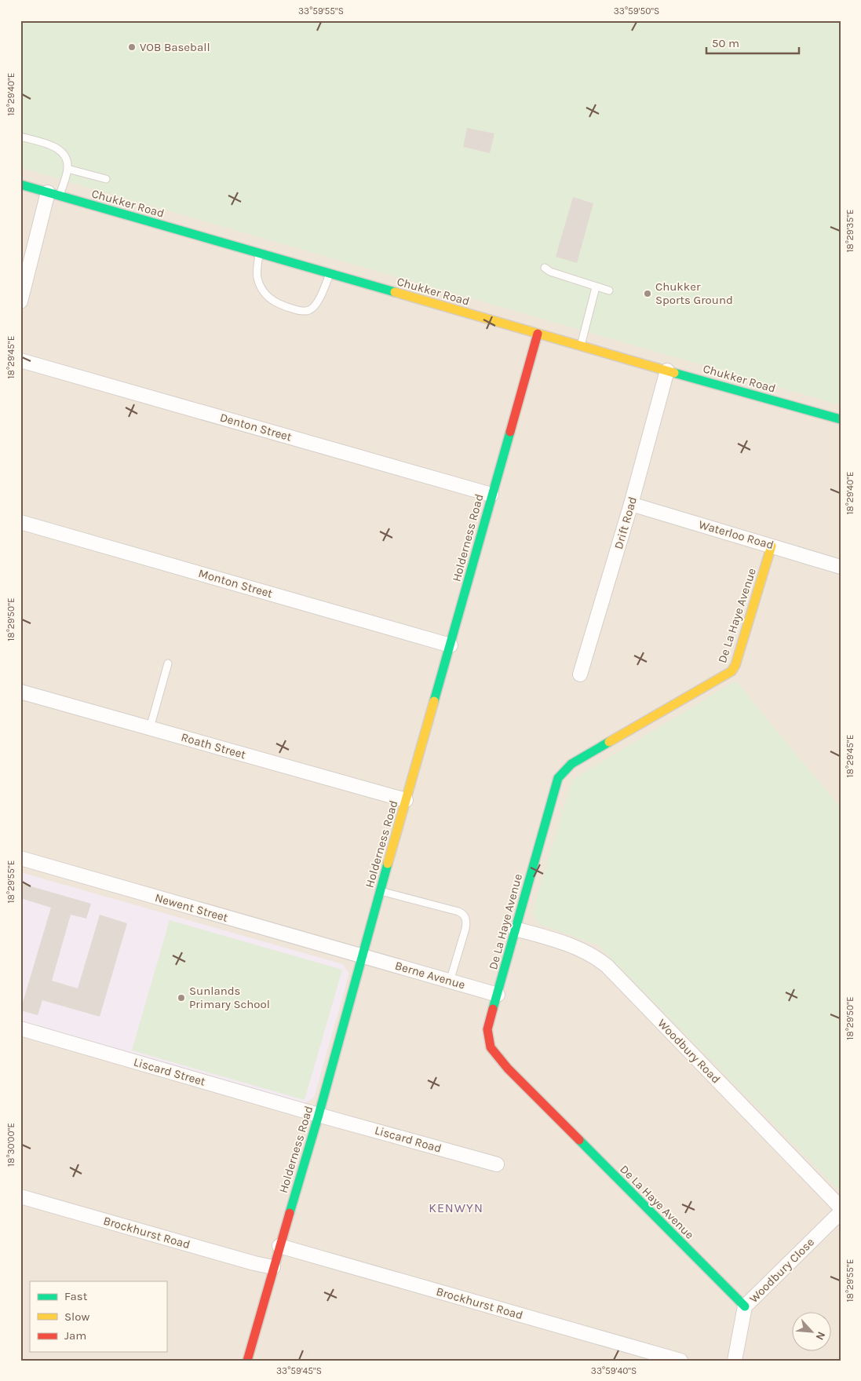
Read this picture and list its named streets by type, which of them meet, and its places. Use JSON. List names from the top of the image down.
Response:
{
  "streets": {
    "street": [
      "Chukker Road",
      "Denton Street",
      "Drift Road",
      "Waterloo Road",
      "Holderness Road",
      "Monton Street",
      "De La Haye Avenue",
      "Roath Street",
      "Newent Street",
      "Berne Avenue",
      "Woodbury Road",
      "Liscard Street",
      "Liscard Road",
      "Brockhurst Road",
      "Woodbury Close"
    ]
  },
  "crossings": [
    ["Chukker Road", "Drift Road"],
    ["Chukker Road", "Holderness Road"],
    ["Denton Street", "Holderness Road"],
    ["Drift Road", "Waterloo Road"],
    ["Waterloo Road", "De La Haye Avenue"],
    ["Holderness Road", "Monton Street"],
    ["Holderness Road", "Roath Street"],
    ["Holderness Road", "Newent Street"],
    ["Holderness Road", "Berne Avenue"],
    ["Holderness Road", "Liscard Street"],
    ["Holderness Road", "Liscard Road"],
    ["Holderness Road", "Brockhurst Road"],
    ["De La Haye Avenue", "Berne Avenue"],
    ["De La Haye Avenue", "Woodbury Road"],
    ["De La Haye Avenue", "Woodbury Close"],
    ["Newent Street", "Berne Avenue"],
    ["Liscard Street", "Liscard Road"]
  ],
  "districts": ["KENWYN"],
  "places": ["VOB Baseball", "Chukker Sports Ground", "Sunlands Primary School"],
  "legend": ["Fast", "Slow", "Jam"],
  "scale_bar": "50 m",
  "north": "bottom right",
  "coordinates": [
    "33°59'55\"S",
    "33°59'50\"S",
    "18°29'40\"E",
    "18°29'35\"E",
    "18°29'45\"E",
    "18°29'50\"E",
    "18°29'55\"E",
    "18°30'00\"E",
    "33°59'45\"S",
    "33°59'40\"S"
  ]
}
